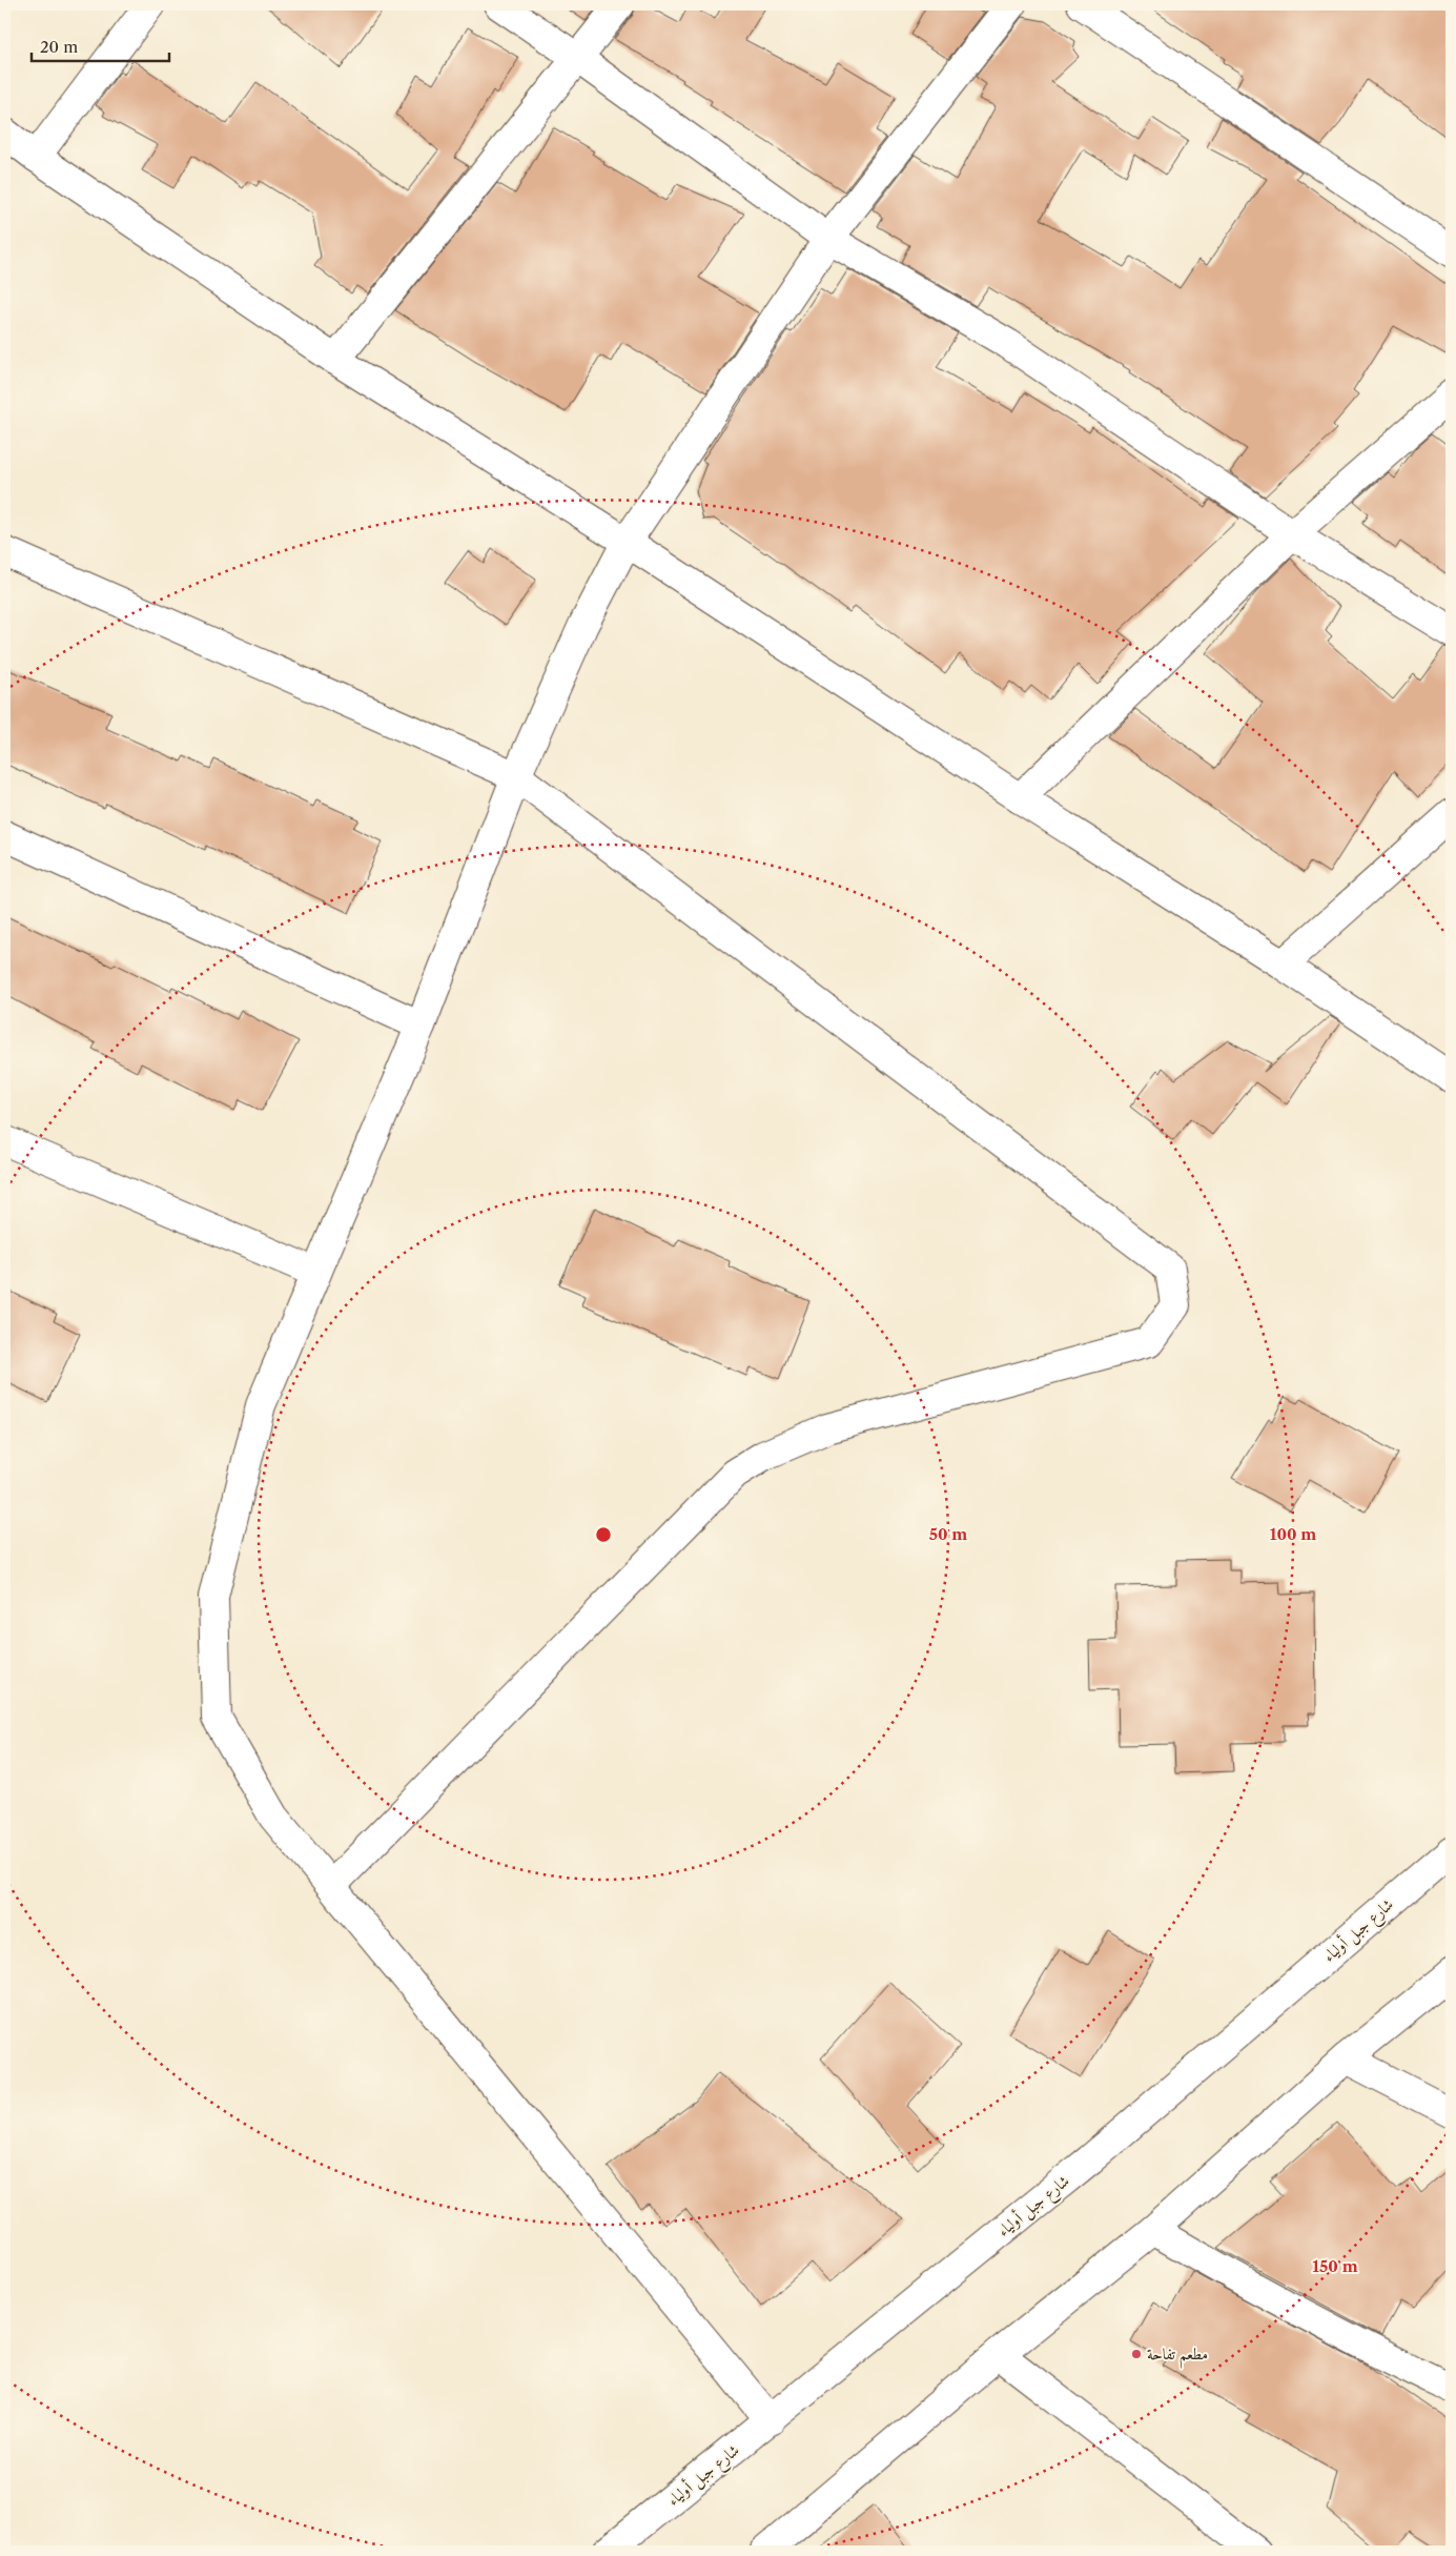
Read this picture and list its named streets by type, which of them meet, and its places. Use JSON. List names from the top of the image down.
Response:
{
  "streets": {
    "street": ["شارع جبل أولياء"]
  },
  "places": ["مطعم تفاحة"],
  "scale_bar": "20 m",
  "rings": ["50 m", "100 m", "150 m"]
}
